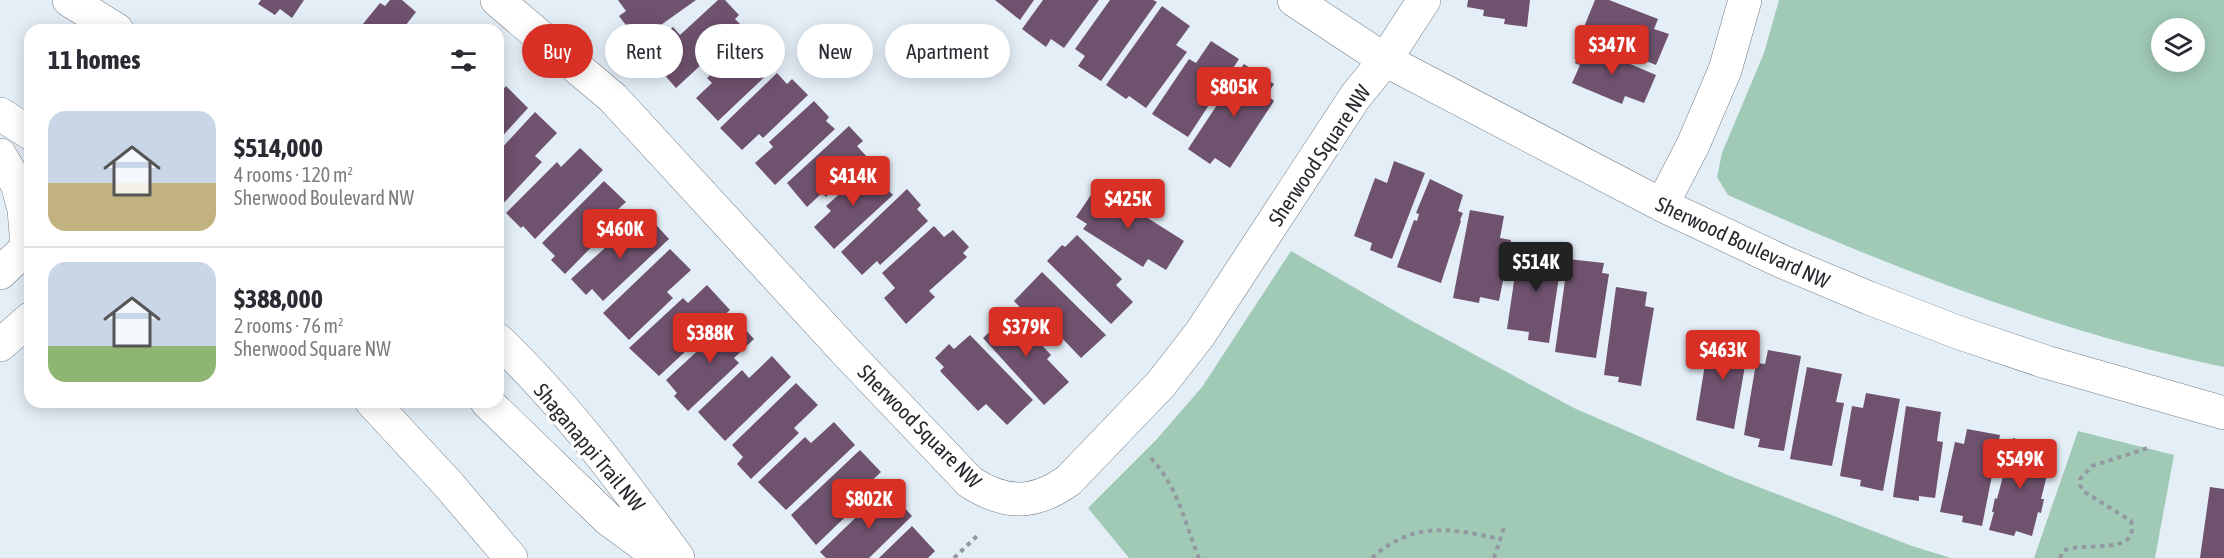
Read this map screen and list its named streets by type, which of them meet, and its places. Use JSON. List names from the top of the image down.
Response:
{
  "streets": {
    "street": ["Sherwood Square NW", "Sherwood Boulevard NW", "Shaganappi Trail NW"]
  },
  "crossings": [
    ["Sherwood Square NW", "Sherwood Boulevard NW"]
  ],
  "page": {
    "chip": [
      "Buy",
      "Rent",
      "Filters",
      "New",
      "Apartment"
    ],
    "heading": "11 homes",
    "price": [
      "$347K",
      "$805K",
      "$414K",
      "$425K",
      "$460K",
      "$514K",
      "$379K",
      "$388K",
      "$463K",
      "$549K",
      "$802K"
    ],
    "list": [
      {
        "name": "$514,000",
        "note": "4 rooms · 120 m² · Sherwood Boulevard NW"
      },
      {
        "name": "$388,000",
        "note": "2 rooms · 76 m² · Sherwood Square NW"
      }
    ]
  }
}
